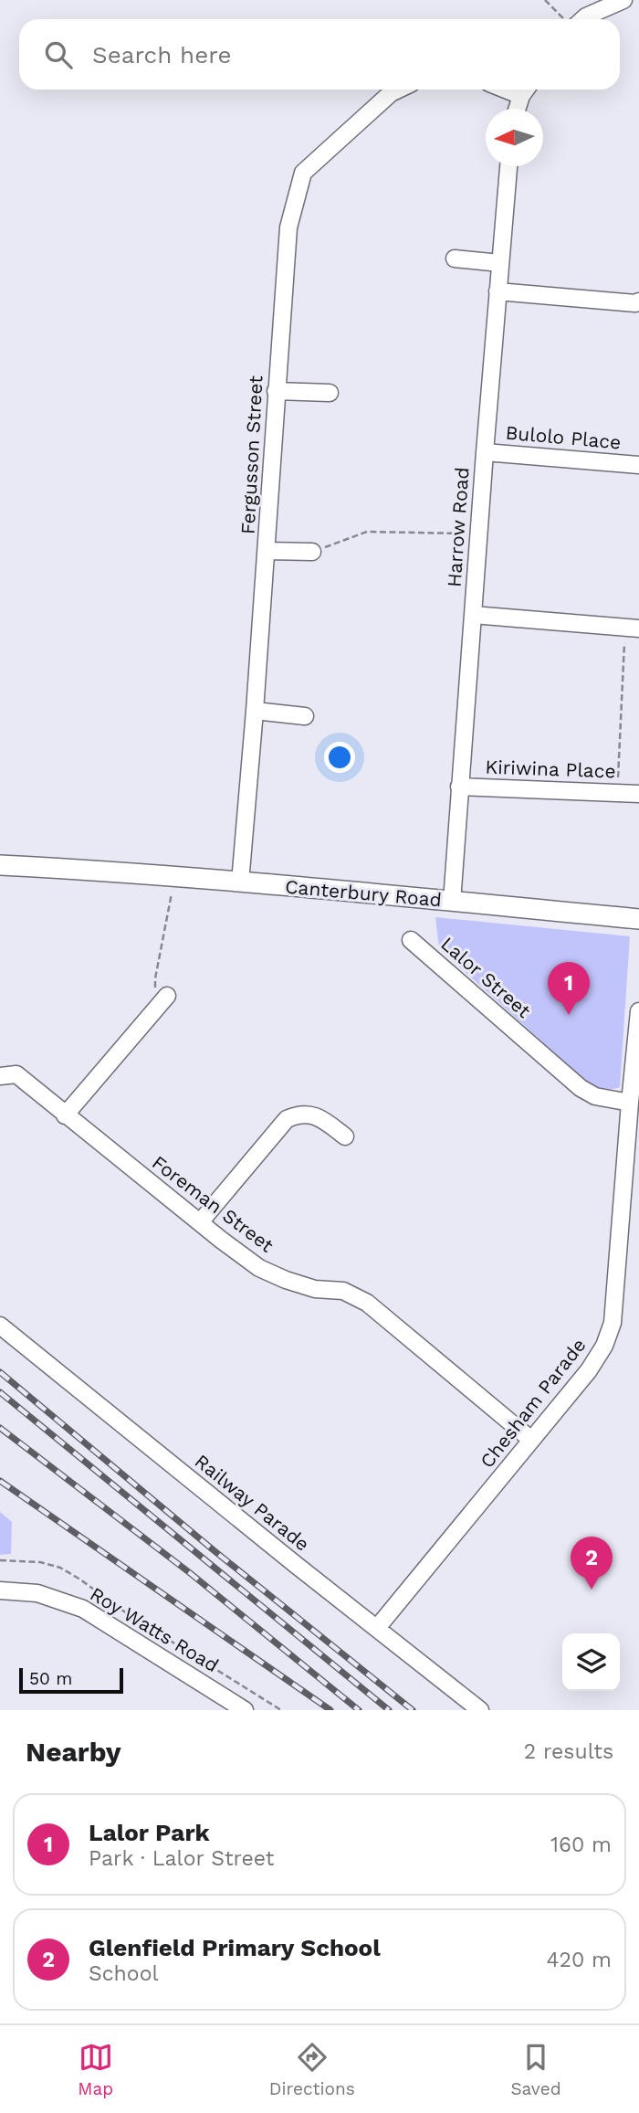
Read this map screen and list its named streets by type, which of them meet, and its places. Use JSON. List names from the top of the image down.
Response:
{
  "streets": {
    "main road": ["Canterbury Road"],
    "street": [
      "Bulolo Place",
      "Fergusson Street",
      "Harrow Road",
      "Kiriwina Place",
      "Lalor Street",
      "Foreman Street",
      "Chesham Parade",
      "Railway Parade",
      "Roy Watts Road"
    ]
  },
  "crossings": [
    ["Bulolo Place", "Harrow Road"],
    ["Fergusson Street", "Canterbury Road"],
    ["Harrow Road", "Kiriwina Place"],
    ["Harrow Road", "Canterbury Road"],
    ["Lalor Street", "Chesham Parade"],
    ["Foreman Street", "Chesham Parade"],
    ["Chesham Parade", "Railway Parade"]
  ],
  "scale_bar": "50 m",
  "north": "left",
  "page": {
    "search": "Search here",
    "pins": ["1", "2"],
    "scale": "50 m",
    "heading": ["Nearby", "2 results"],
    "list": [
      {
        "mark": "1",
        "name": "Lalor Park",
        "note": "Park · Lalor Street",
        "value": "160 m"
      },
      {
        "mark": "2",
        "name": "Glenfield Primary School",
        "note": "School",
        "value": "420 m"
      }
    ],
    "nav": ["Map", "Directions", "Saved"]
  }
}
